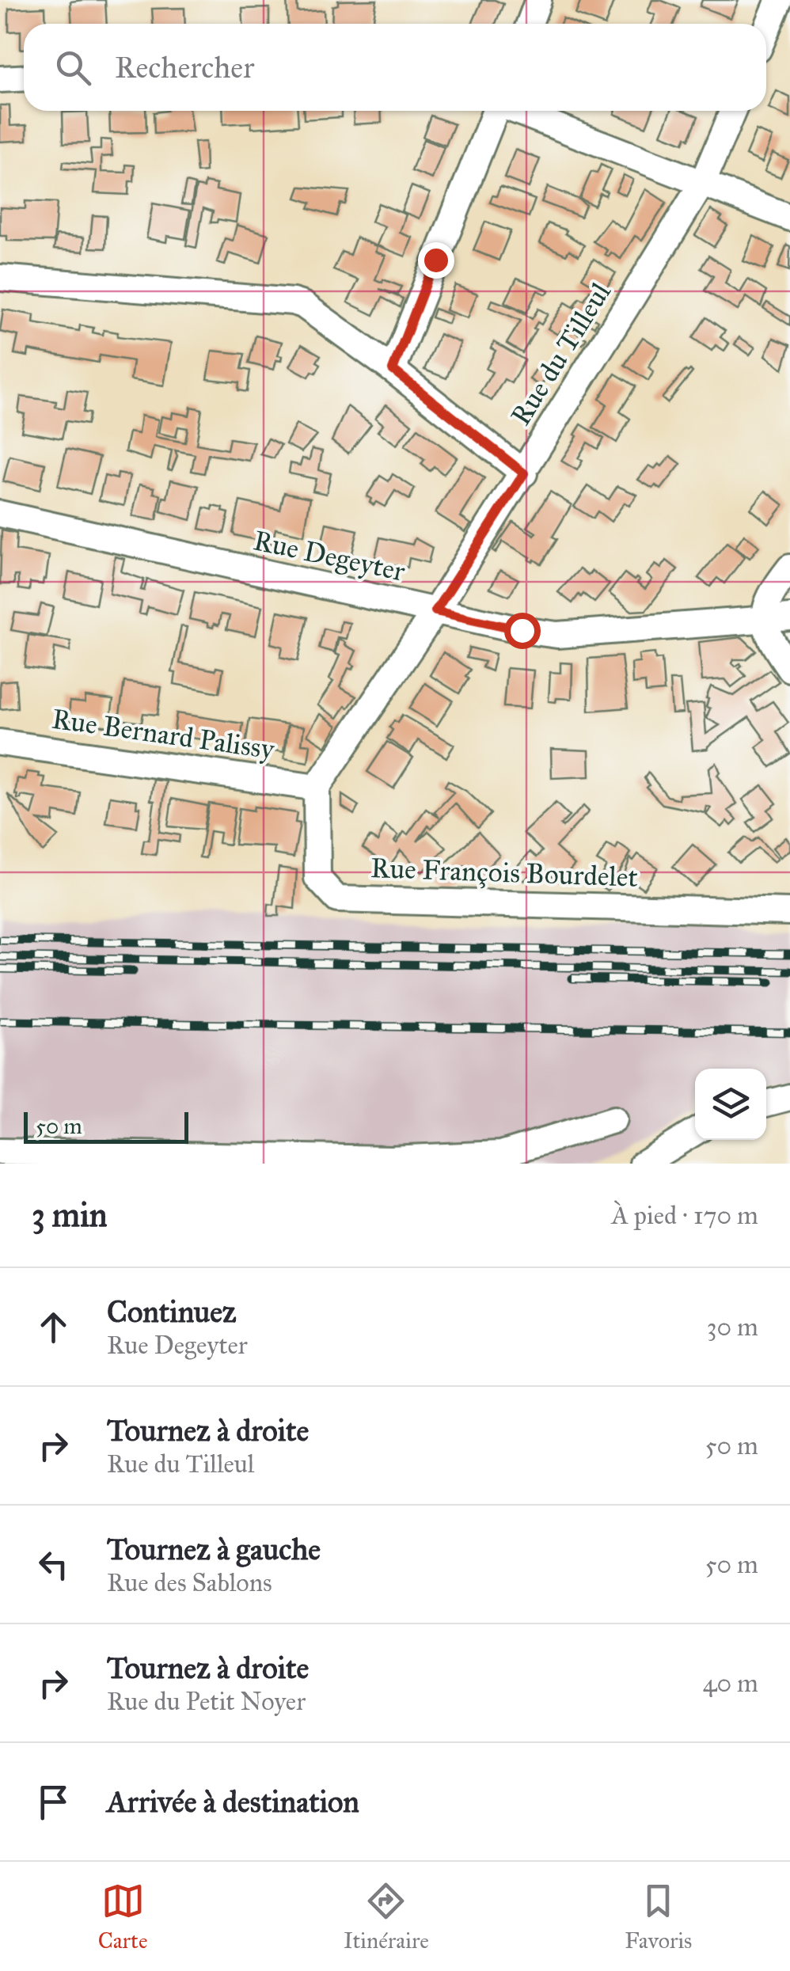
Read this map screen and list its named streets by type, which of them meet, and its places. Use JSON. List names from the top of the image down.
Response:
{
  "streets": {
    "street": [
      "Rue du Tilleul",
      "Rue Degeyter",
      "Rue Bernard Palissy",
      "Rue François Bourdelet"
    ]
  },
  "crossings": [
    ["Rue du Tilleul", "Rue Degeyter"],
    ["Rue du Tilleul", "Rue Bernard Palissy"],
    ["Rue du Tilleul", "Rue François Bourdelet"],
    ["Rue Bernard Palissy", "Rue François Bourdelet"]
  ],
  "scale_bar": "50 m",
  "page": {
    "search": "Rechercher",
    "scale": "50 m",
    "heading": ["3 min", "À pied · 170 m"],
    "list": [
      ["Continuez", "Rue Degeyter", "30 m"],
      ["Tournez à droite", "Rue du Tilleul", "50 m"],
      ["Tournez à gauche", "Rue des Sablons", "50 m"],
      ["Tournez à droite", "Rue du Petit Noyer", "40 m"],
      "Arrivée à destination"
    ],
    "nav": ["Carte", "Itinéraire", "Favoris"]
  }
}
